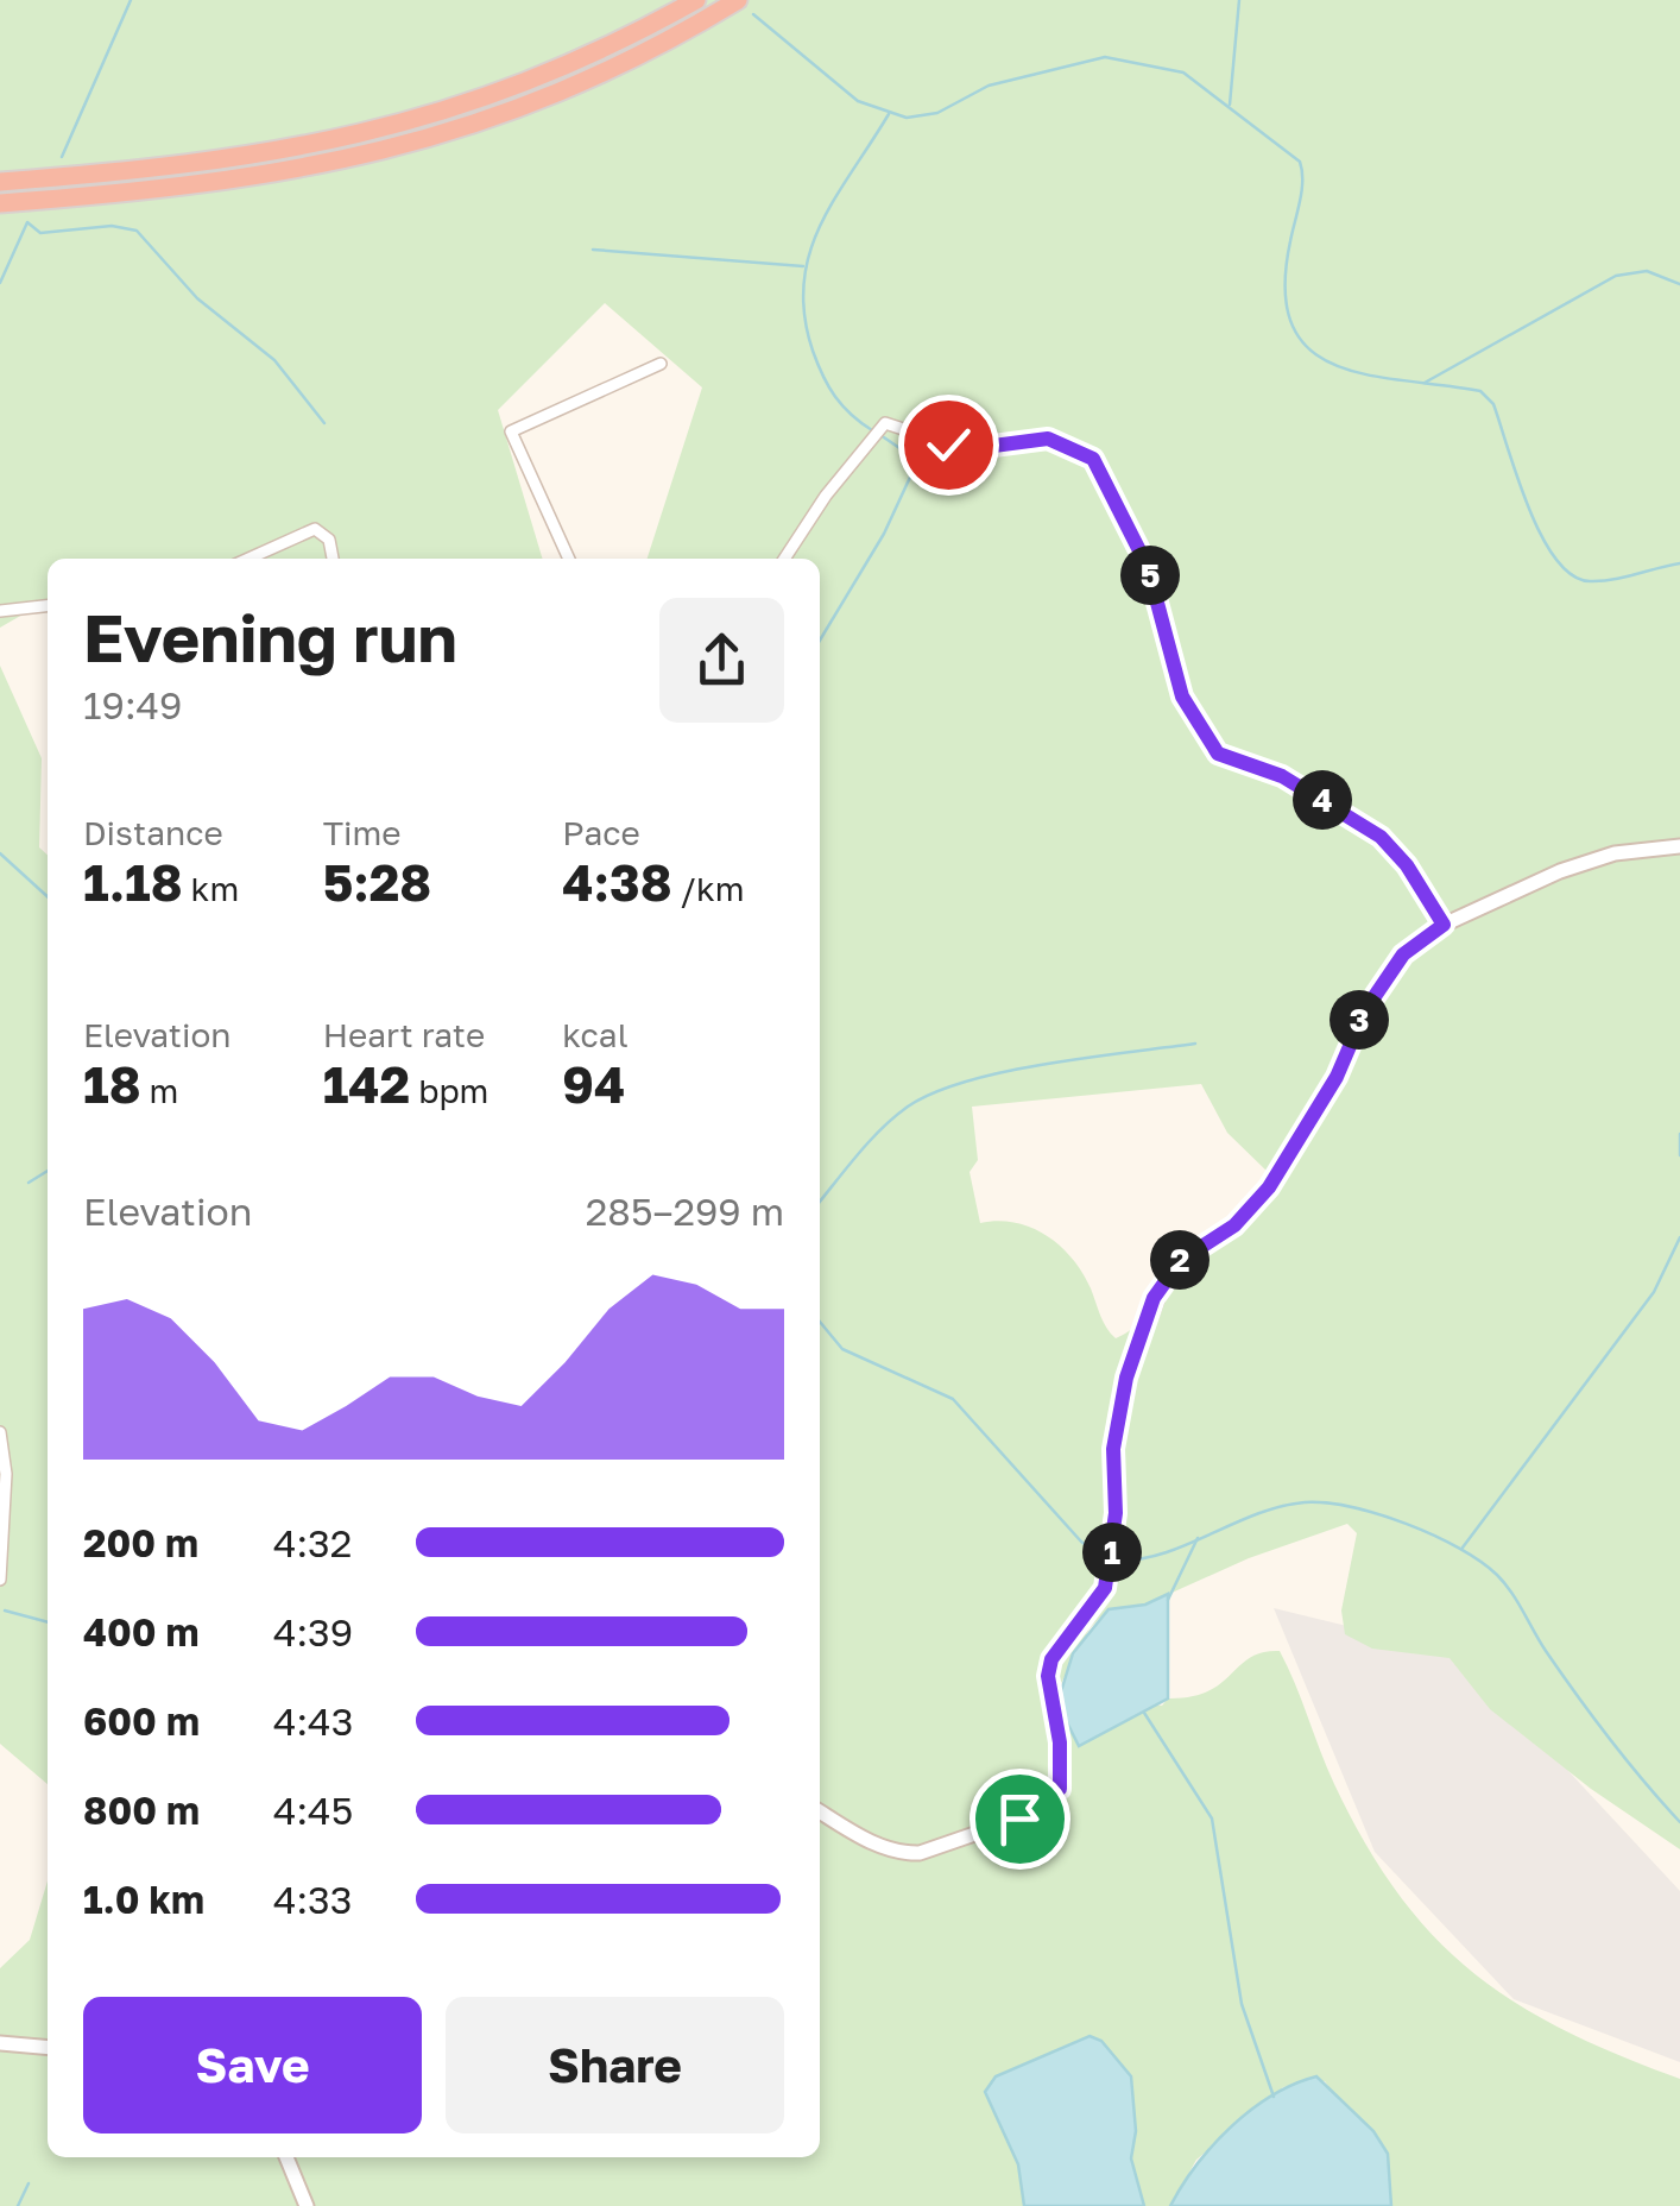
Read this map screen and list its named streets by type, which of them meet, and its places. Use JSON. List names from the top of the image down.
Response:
{
  "page": {
    "pins": [
      "5",
      "4",
      "3",
      "2",
      "1"
    ],
    "heading": ["Evening run", "19:49"],
    "stats": [
      ["Distance", "1.18 km"],
      ["Time", "5:28"],
      ["Pace", "4:38 /km"],
      ["Elevation", "18 m"],
      ["Heart rate", "142 bpm"],
      ["kcal", "94"]
    ],
    "chart": ["Elevation", "285–299 m"],
    "list": [
      {
        "name": "200 m",
        "note": "4:32"
      },
      {
        "name": "400 m",
        "note": "4:39"
      },
      {
        "name": "600 m",
        "note": "4:43"
      },
      {
        "name": "800 m",
        "note": "4:45"
      },
      {
        "name": "1.0 km",
        "note": "4:33"
      }
    ],
    "buttons": ["Save", "Share"]
  }
}
